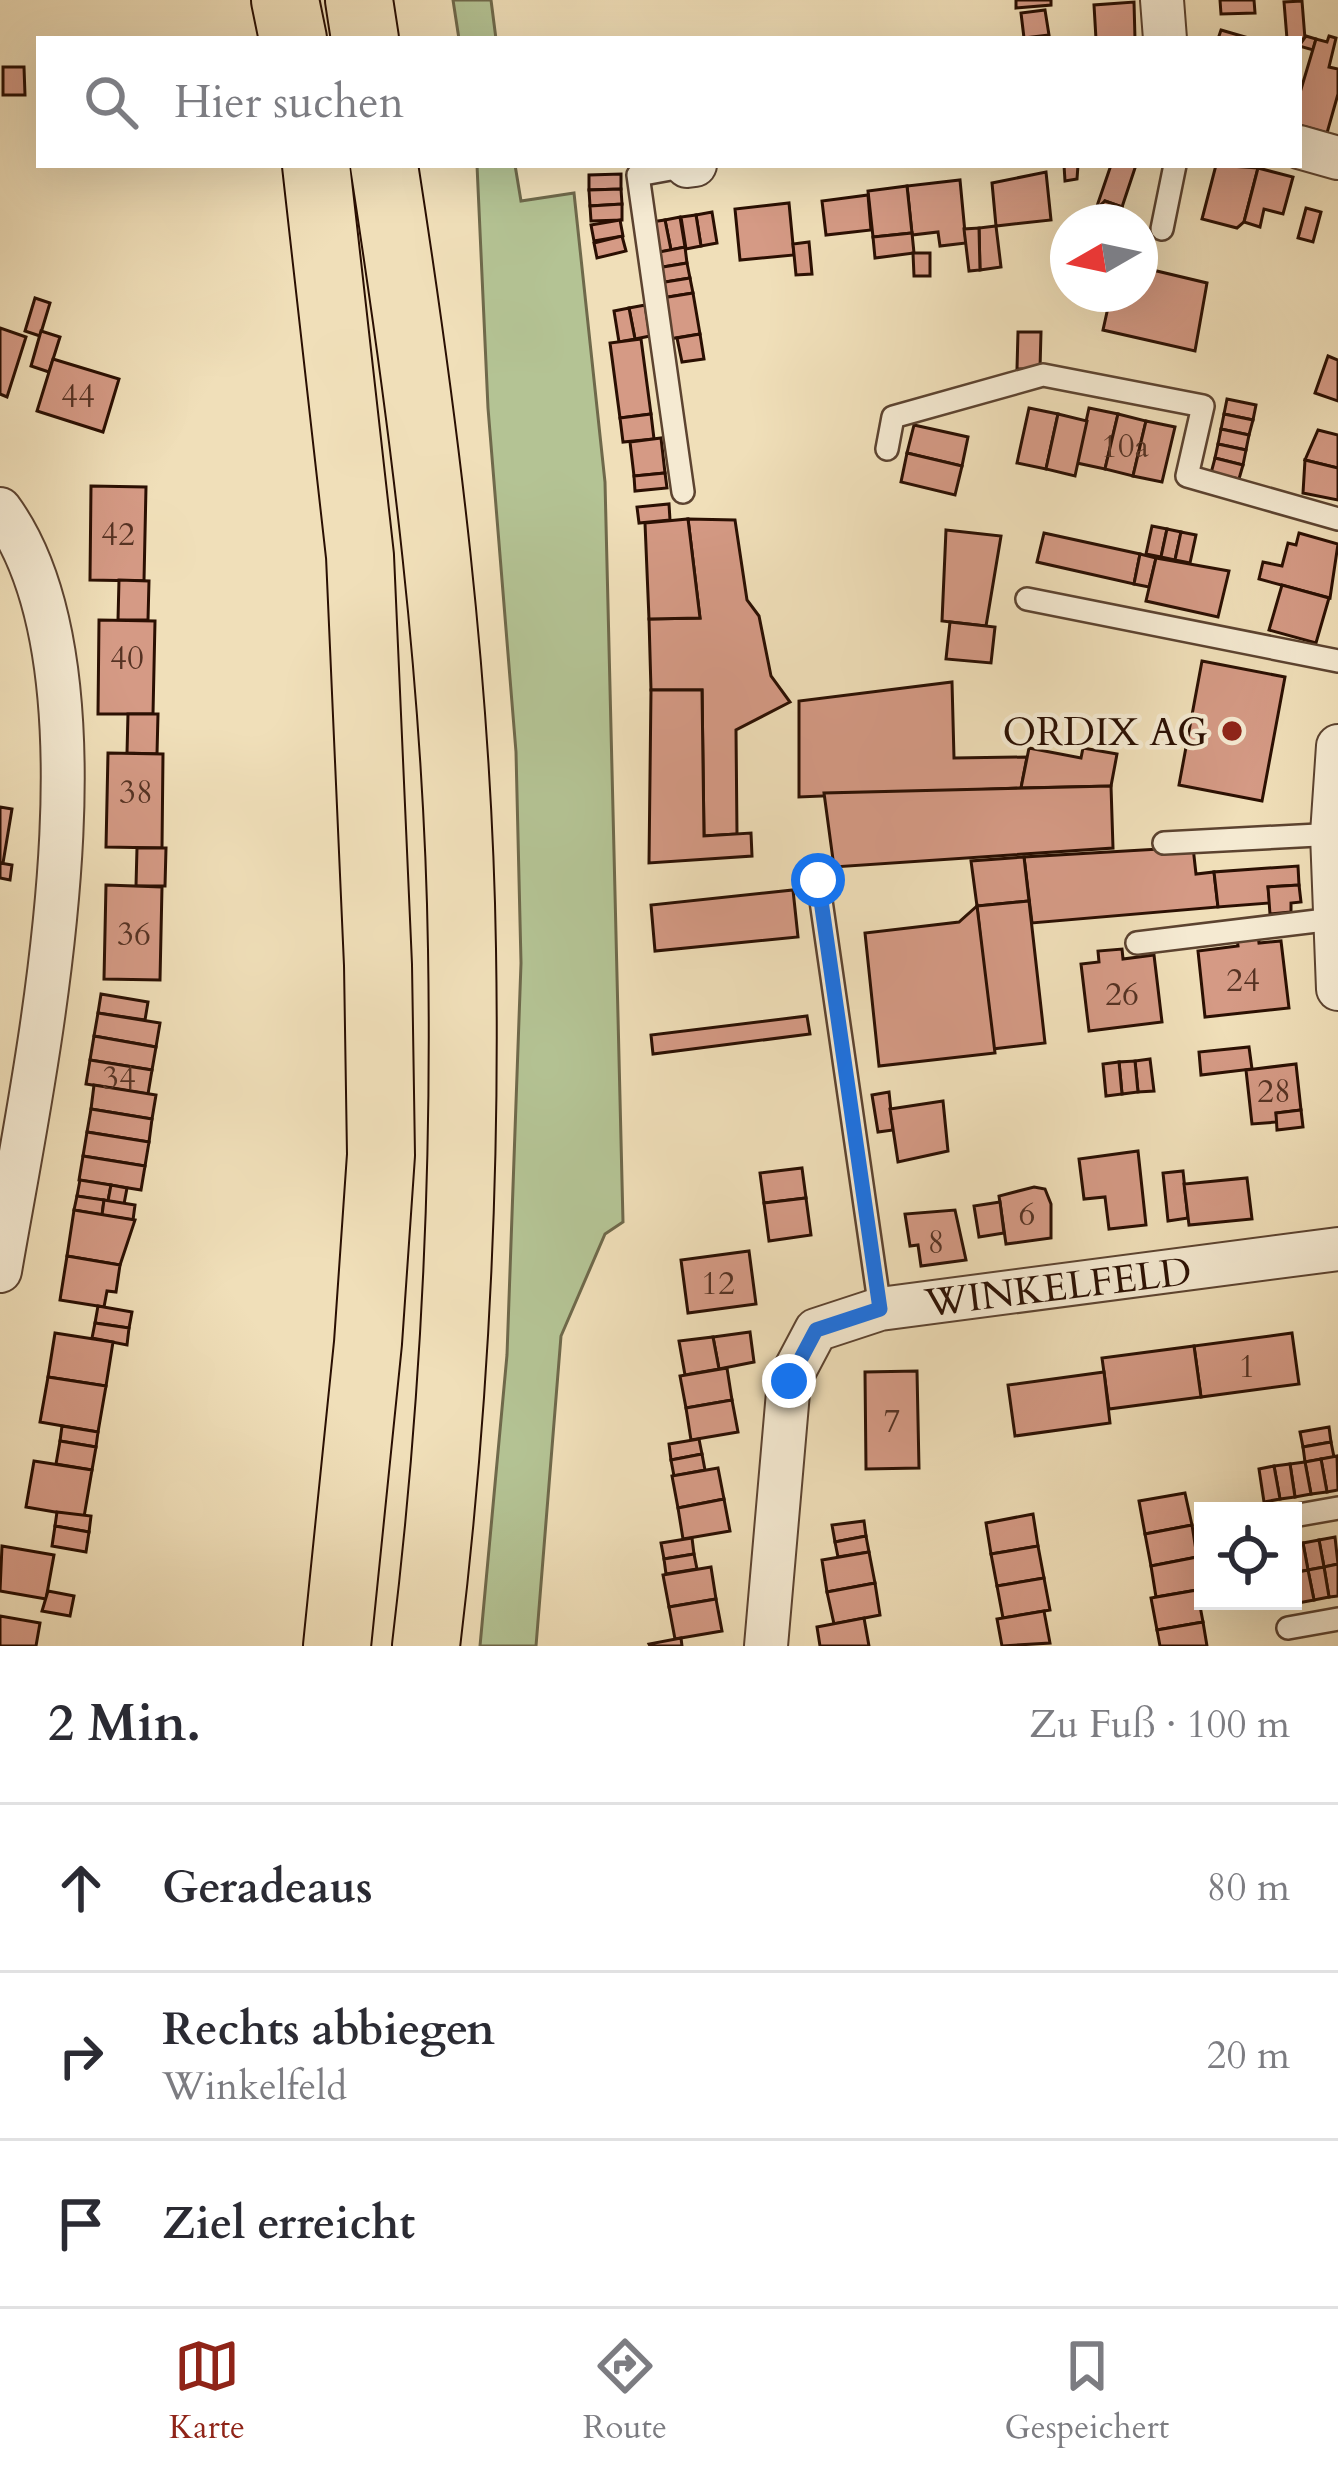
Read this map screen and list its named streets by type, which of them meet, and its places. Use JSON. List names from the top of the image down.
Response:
{
  "streets": {
    "street": ["WINKELFELD"]
  },
  "places": ["ORDIX AG"],
  "house_numbers": [
    "44",
    "10a",
    "42",
    "40",
    "38",
    "36",
    "24",
    "26",
    "34",
    "28",
    "6",
    "8",
    "12",
    "1",
    "7"
  ],
  "north": "left",
  "page": {
    "search": "Hier suchen",
    "heading": ["2 Min.", "Zu Fuß · 100 m"],
    "list": [
      ["Geradeaus", "80 m"],
      ["Rechts abbiegen", "Winkelfeld", "20 m"],
      "Ziel erreicht"
    ],
    "nav": ["Karte", "Route", "Gespeichert"]
  }
}
